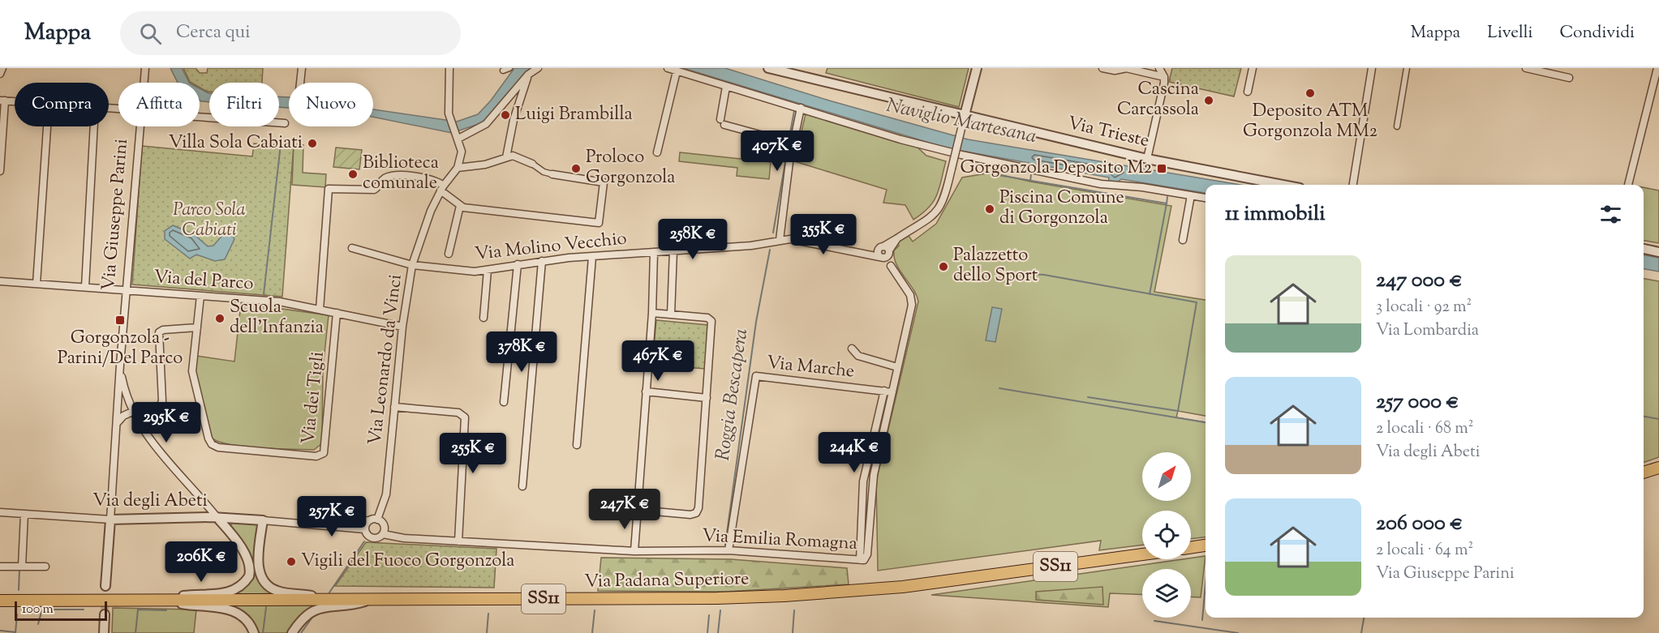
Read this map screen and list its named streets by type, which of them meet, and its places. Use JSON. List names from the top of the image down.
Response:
{
  "streets": {
    "main road": ["SS11", "Via Padana Superiore"],
    "street": [
      "Via Trieste",
      "Via Giuseppe Parini",
      "Via Molino Vecchio",
      "Via del Parco",
      "Via Leonardo da Vinci",
      "Via Marche",
      "Via dei Tigli",
      "Via degli Abeti",
      "Via Emilia Romagna"
    ]
  },
  "crossings": [
    ["Via Giuseppe Parini", "Via del Parco"],
    ["Via Giuseppe Parini", "Via degli Abeti"],
    ["Via Giuseppe Parini", "SS11"],
    ["Via Giuseppe Parini", "Via Padana Superiore"],
    ["Via Molino Vecchio", "Via Leonardo da Vinci"],
    ["Via del Parco", "Via Leonardo da Vinci"],
    ["Via del Parco", "Via dei Tigli"],
    ["Via Leonardo da Vinci", "Via degli Abeti"],
    ["Via Leonardo da Vinci", "Via Emilia Romagna"],
    ["Via Marche", "Via Emilia Romagna"],
    ["Via degli Abeti", "Via Emilia Romagna"],
    ["SS11", "Via Padana Superiore"]
  ],
  "water": ["Naviglio Martesana", "Roggia Bescapera"],
  "parks": ["Parco Sola Cabiati"],
  "places": {
    "other": [
      "Deposito ATM Gorgonzola MM2",
      "Cascina Carcassola",
      "Luigi Brambilla",
      "Villa Sola Cabiati",
      "Proloco Gorgonzola",
      "Biblioteca comunale",
      "Piscina Comune di Gorgonzola",
      "Palazzetto dello Sport",
      "Scuola dell'Infanzia",
      "Vigili del Fuoco Gorgonzola"
    ],
    "transit": ["Gorgonzola Deposito M2", "Gorgonzola - Parini/Del Parco"]
  },
  "scale_bar": "100 m",
  "north": "top right",
  "page": {
    "header": "Mappa",
    "search": "Cerca qui",
    "nav": ["Mappa", "Livelli", "Condividi"],
    "chip": [
      "Compra",
      "Affitta",
      "Filtri",
      "Nuovo"
    ],
    "price": [
      "407K €",
      "355K €",
      "258K €",
      "378K €",
      "467K €",
      "295K €",
      "244K €",
      "255K €",
      "247K €",
      "257K €",
      "206K €"
    ],
    "heading": "11 immobili",
    "list": [
      {
        "name": "247 000 €",
        "note": "3 locali · 92 m² · Via Lombardia"
      },
      {
        "name": "257 000 €",
        "note": "2 locali · 68 m² · Via degli Abeti"
      },
      {
        "name": "206 000 €",
        "note": "2 locali · 64 m² · Via Giuseppe Parini"
      }
    ],
    "scale": "100 m"
  }
}
